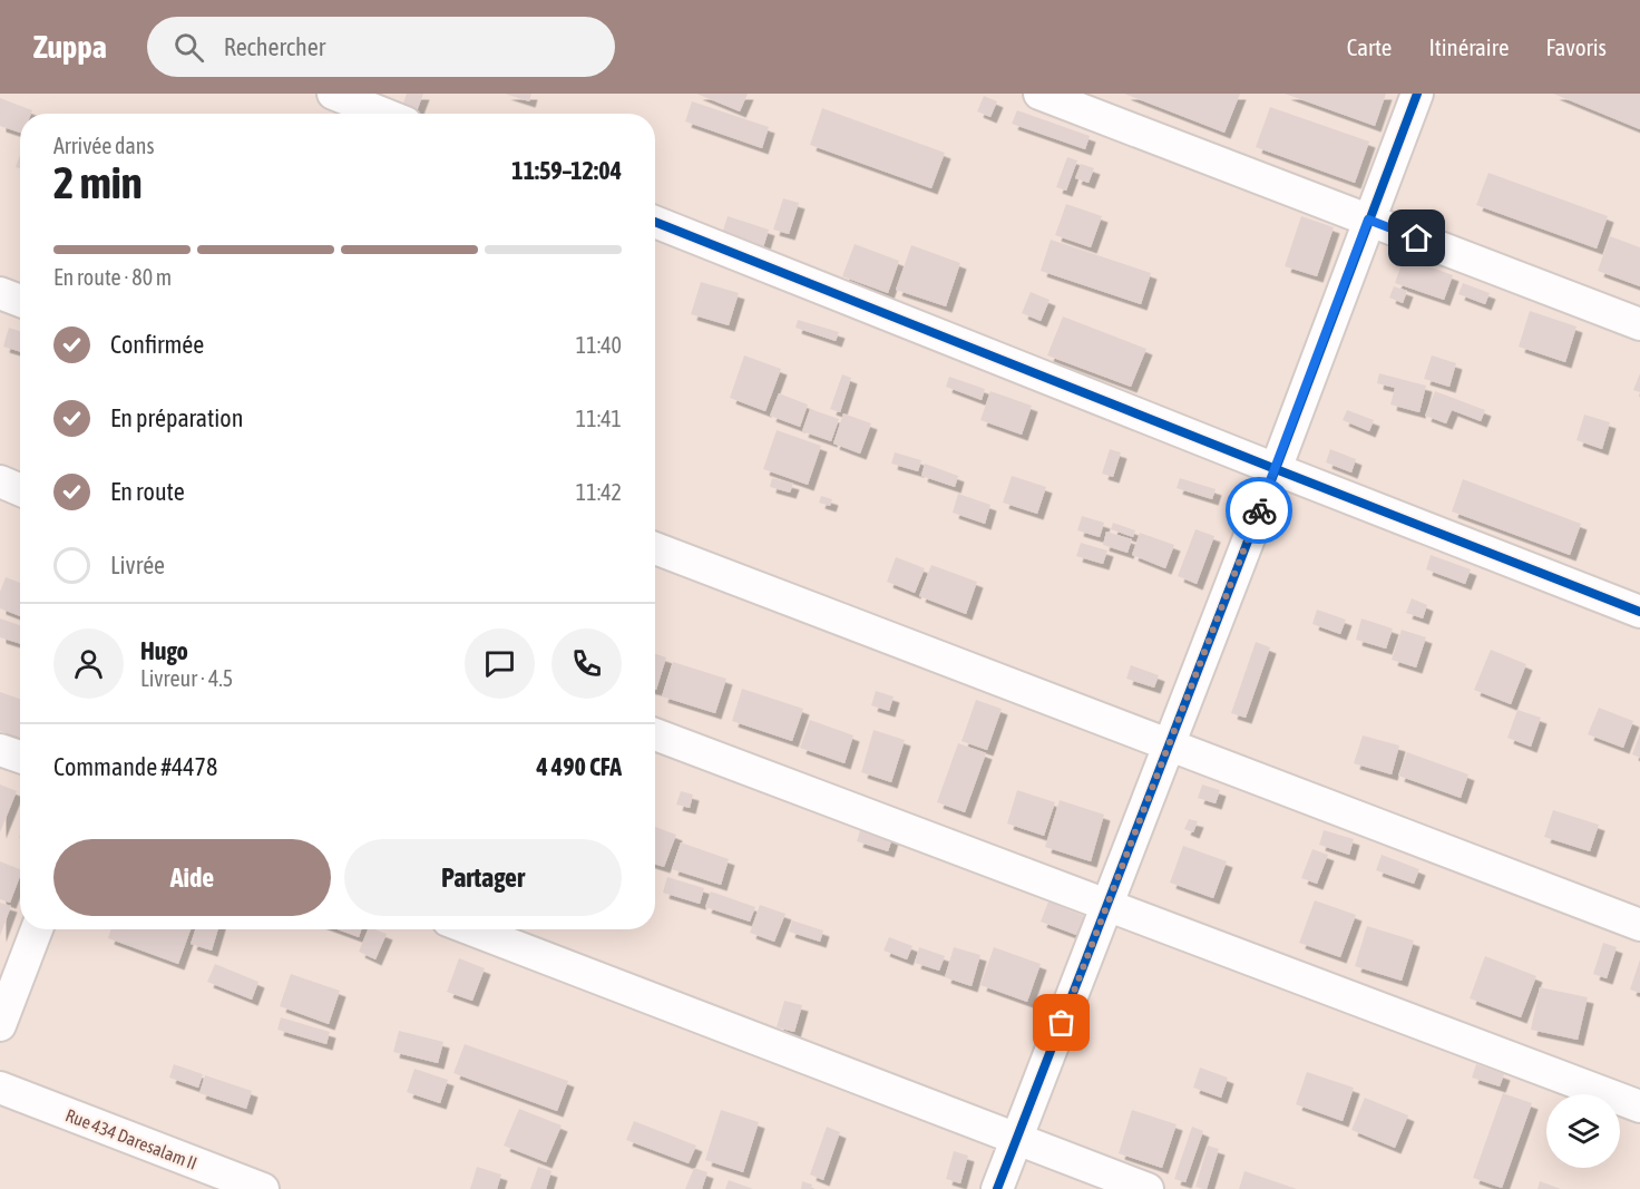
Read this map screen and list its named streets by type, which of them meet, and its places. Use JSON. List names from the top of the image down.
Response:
{
  "streets": {
    "street": ["Rue 434 Daresalam II"]
  },
  "page": {
    "header": "Zuppa",
    "search": "Rechercher",
    "nav": ["Carte", "Itinéraire", "Favoris"],
    "heading": ["2 min", "Arrivée dans", "11:59–12:04"],
    "panel": [
      "Hugo",
      "Livreur · 4.5",
      "Commande #4478",
      "4 490 CFA"
    ],
    "bar": "En route · 80 m",
    "list": [
      ["Confirmée", "11:40"],
      ["En préparation", "11:41"],
      ["En route", "11:42"],
      "Livrée"
    ],
    "buttons": ["Aide", "Partager"]
  }
}
